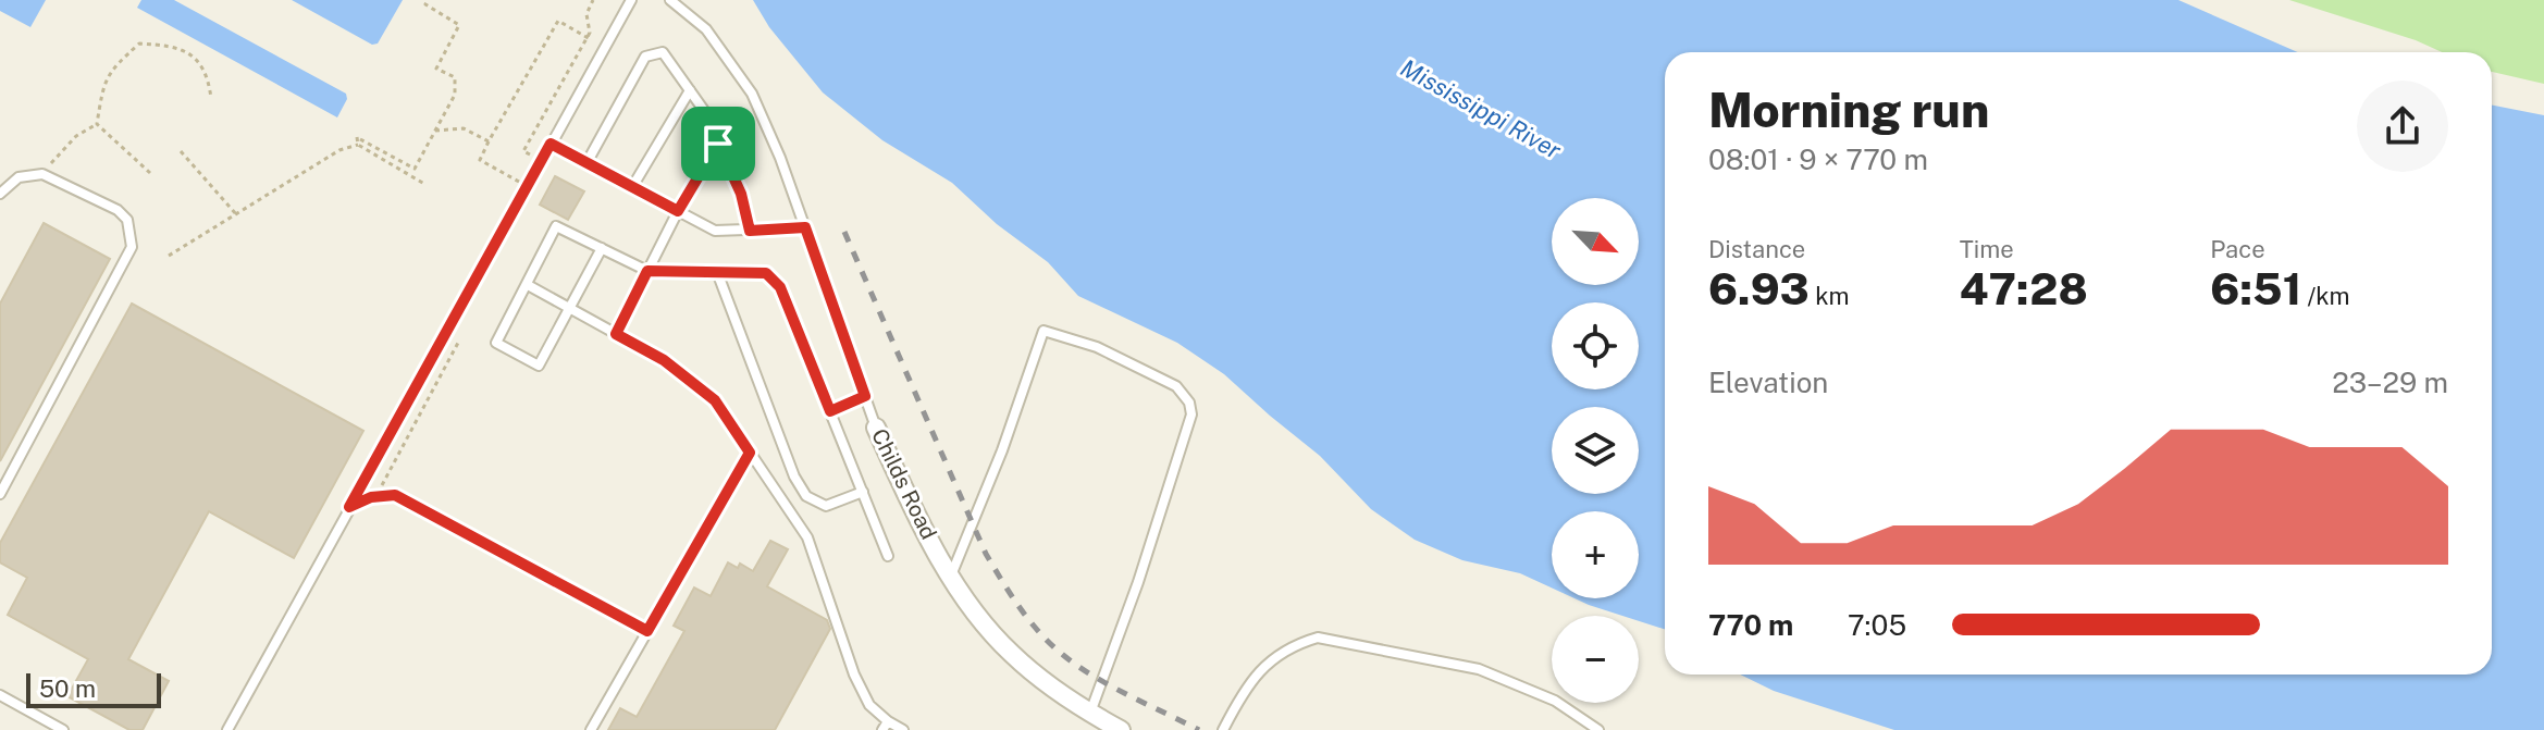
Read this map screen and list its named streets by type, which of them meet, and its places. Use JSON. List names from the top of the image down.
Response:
{
  "streets": {
    "street": ["Childs Road"]
  },
  "water": ["Mississippi River"],
  "scale_bar": "50 m",
  "north": "bottom right",
  "page": {
    "heading": ["Morning run", "08:01 · 9 × 770 m"],
    "map_buttons": ["+", "−"],
    "stats": [
      ["Distance", "6.93 km"],
      ["Time", "47:28"],
      ["Pace", "6:51 /km"]
    ],
    "chart": ["Elevation", "23–29 m"],
    "list": [
      {
        "name": "770 m",
        "note": "7:05"
      }
    ],
    "scale": "50 m"
  }
}
